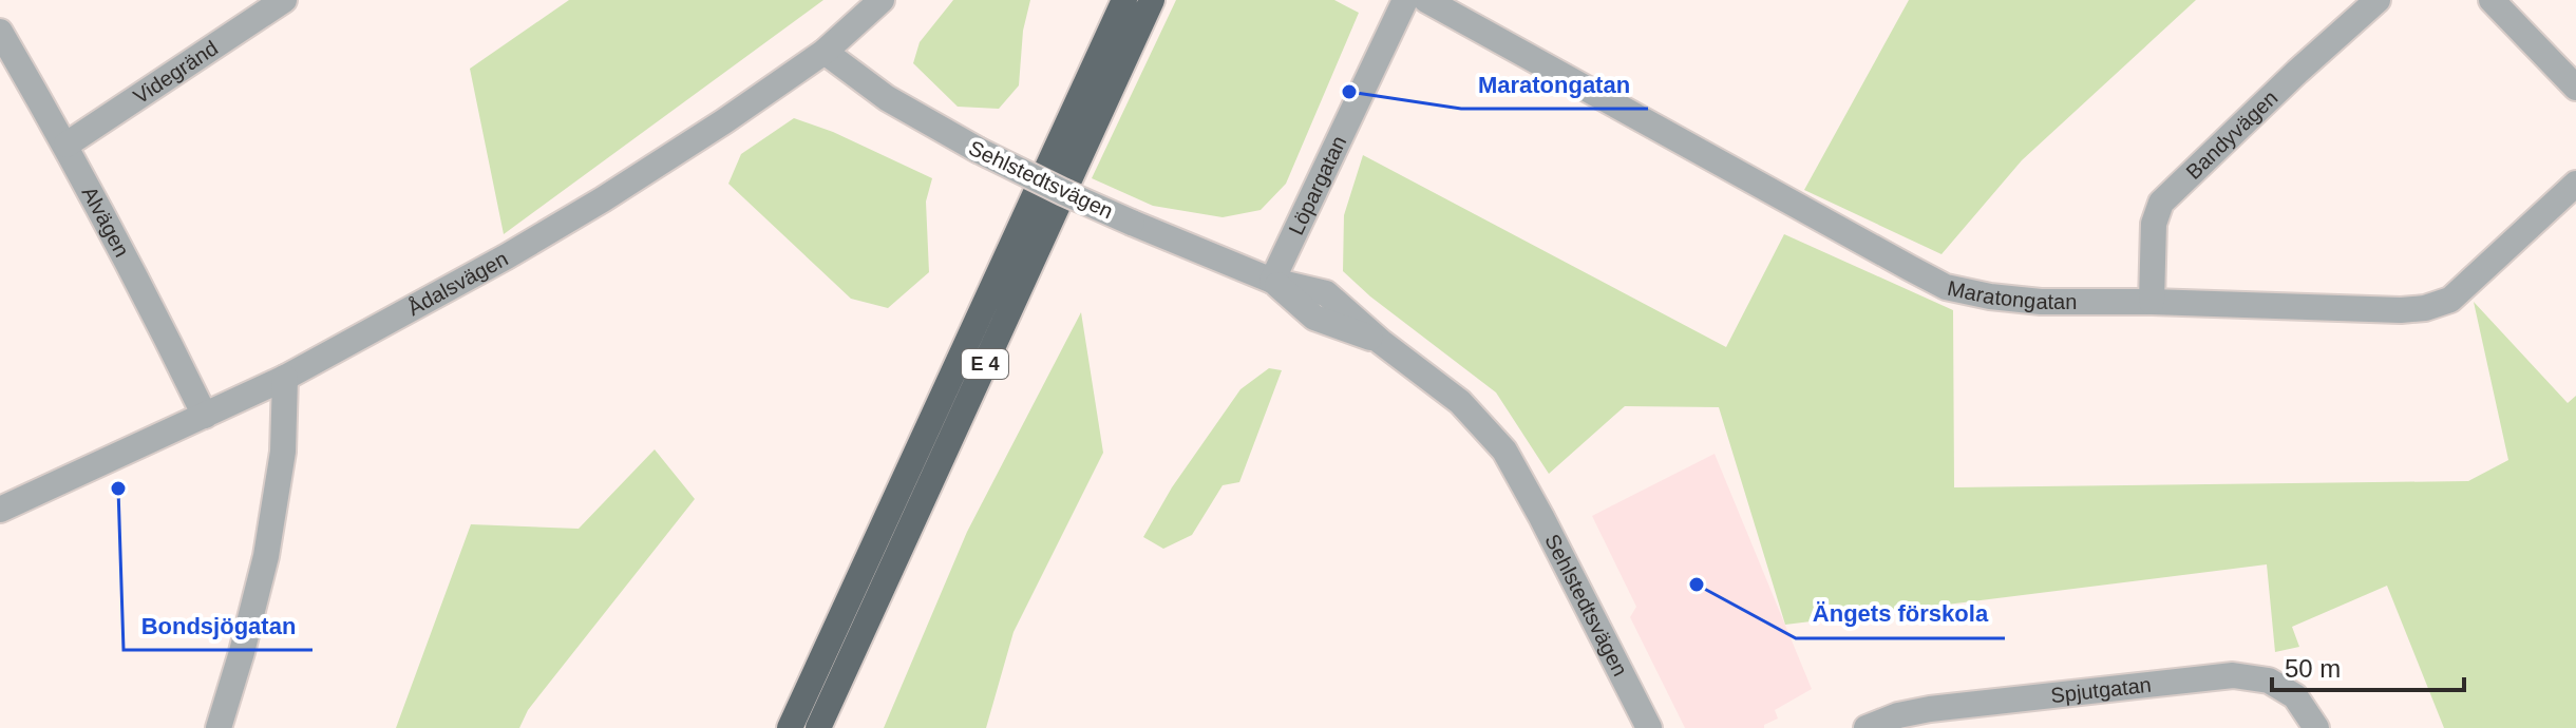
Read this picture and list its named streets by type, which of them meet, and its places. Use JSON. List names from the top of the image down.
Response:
{
  "streets": {
    "highway": ["E 4"],
    "street": [
      "Videgränd",
      "Bandyvägen",
      "Sehlstedtsvägen",
      "Löpargatan",
      "Alvägen",
      "Ådalsvägen",
      "Maratongatan",
      "Spjutgatan"
    ]
  },
  "crossings": [
    ["Videgränd", "Alvägen"],
    ["Bandyvägen", "Maratongatan"],
    ["Sehlstedtsvägen", "Löpargatan"],
    ["Sehlstedtsvägen", "Ådalsvägen"],
    ["Alvägen", "Ådalsvägen"]
  ],
  "places": ["Maratongatan", "Bondsjögatan", "Ängets förskola"],
  "scale_bar": "50 m"
}
